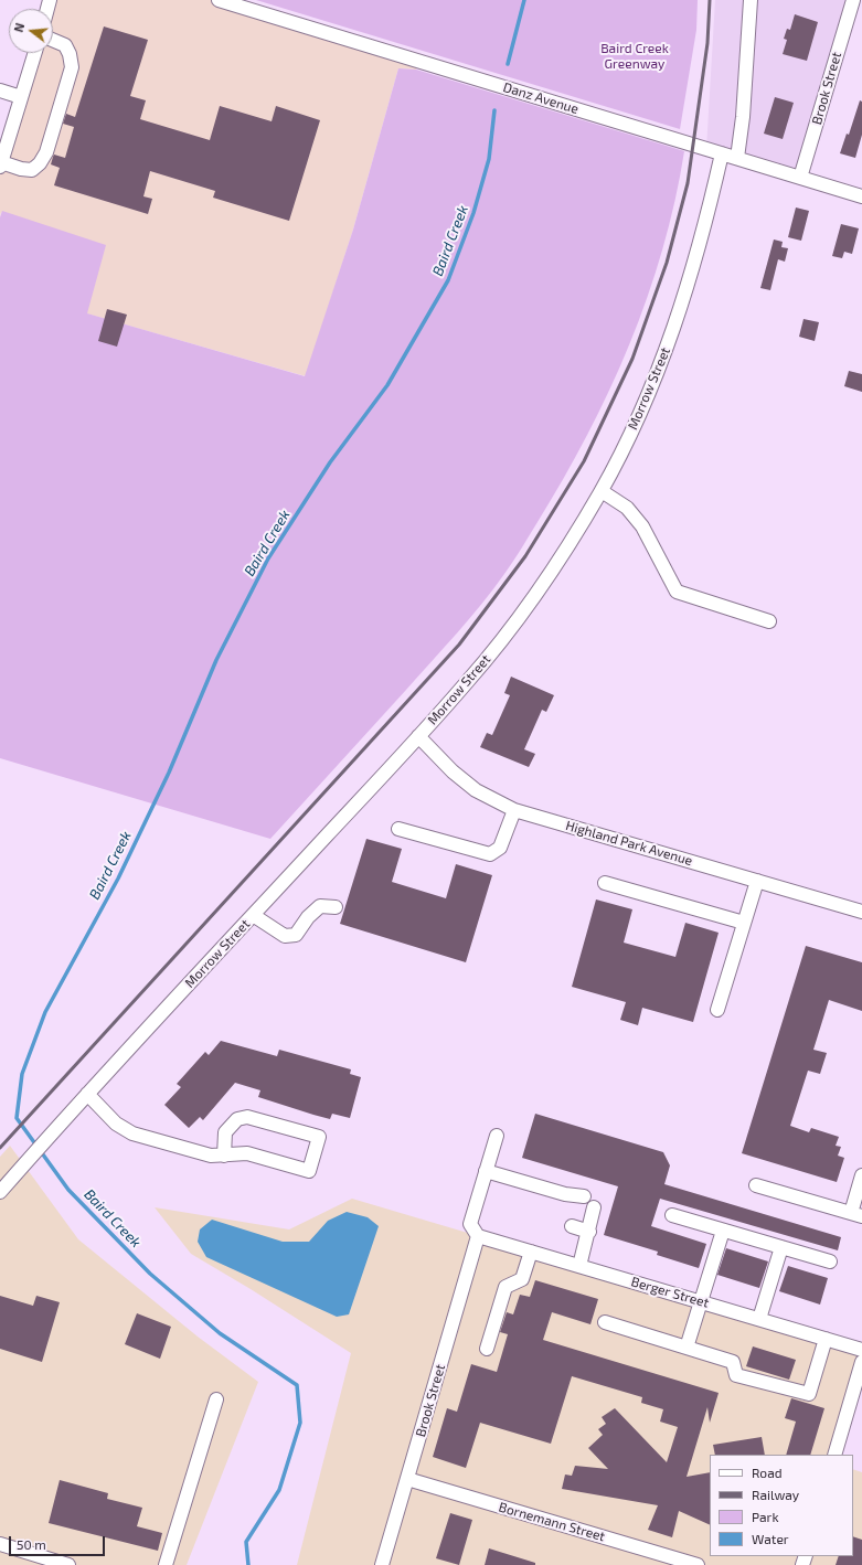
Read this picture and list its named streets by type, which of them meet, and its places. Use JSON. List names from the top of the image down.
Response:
{
  "streets": {
    "street": [
      "Brook Street",
      "Danz Avenue",
      "Morrow Street",
      "Highland Park Avenue",
      "Berger Street",
      "Bornemann Street"
    ]
  },
  "crossings": [
    ["Brook Street", "Danz Avenue"],
    ["Brook Street", "Berger Street"],
    ["Brook Street", "Bornemann Street"],
    ["Danz Avenue", "Morrow Street"],
    ["Morrow Street", "Highland Park Avenue"]
  ],
  "water": ["Baird Creek"],
  "parks": ["Baird Creek Greenway"],
  "legend": [
    "Road",
    "Railway",
    "Park",
    "Water"
  ],
  "scale_bar": "50 m",
  "north": "left"
}
